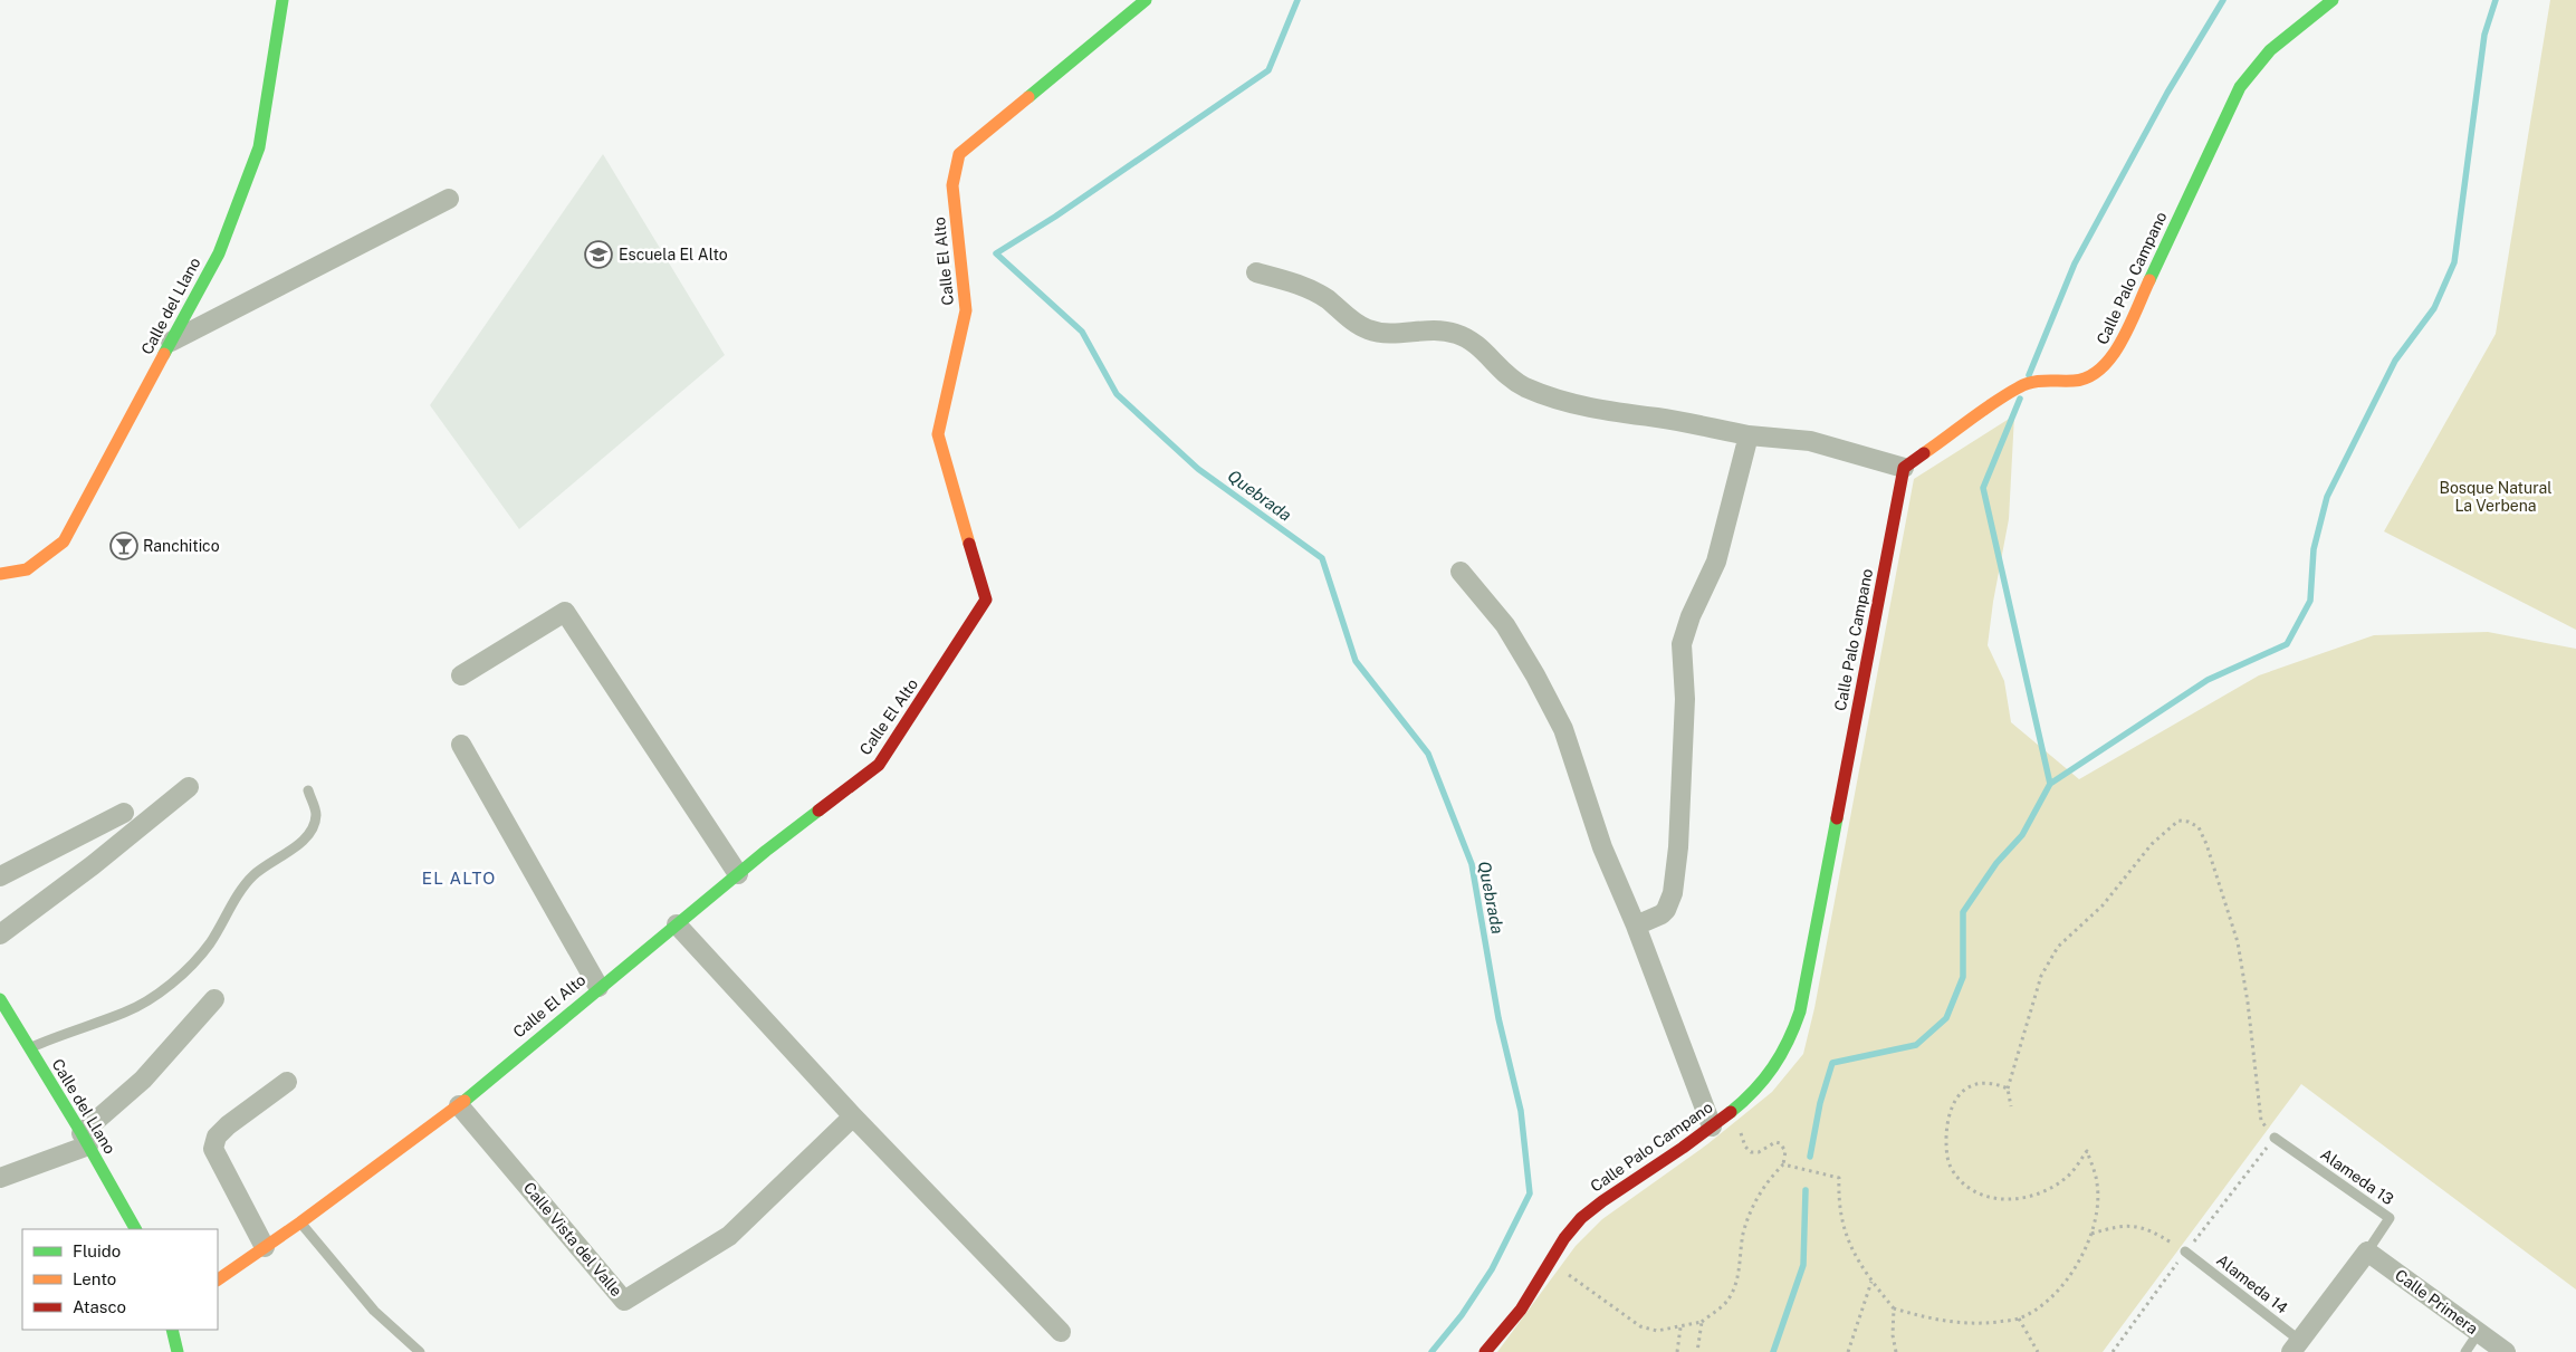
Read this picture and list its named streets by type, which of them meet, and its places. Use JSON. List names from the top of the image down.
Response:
{
  "streets": {
    "street": [
      "Calle El Alto",
      "Calle Palo Campano",
      "Calle del Llano",
      "Calle Vista del Valle",
      "Calle Primera"
    ],
    "lane": ["Alameda 13", "Alameda 14"]
  },
  "crossings": [
    ["Calle El Alto", "Calle Vista del Valle"],
    ["Alameda 13", "Calle Primera"]
  ],
  "districts": ["EL ALTO"],
  "water": ["Quebrada"],
  "parks": ["Bosque Natural La Verbena"],
  "places": {
    "school or university": ["Escuela El Alto"],
    "bar": ["Ranchitico"]
  },
  "legend": ["Fluido", "Lento", "Atasco"]
}
